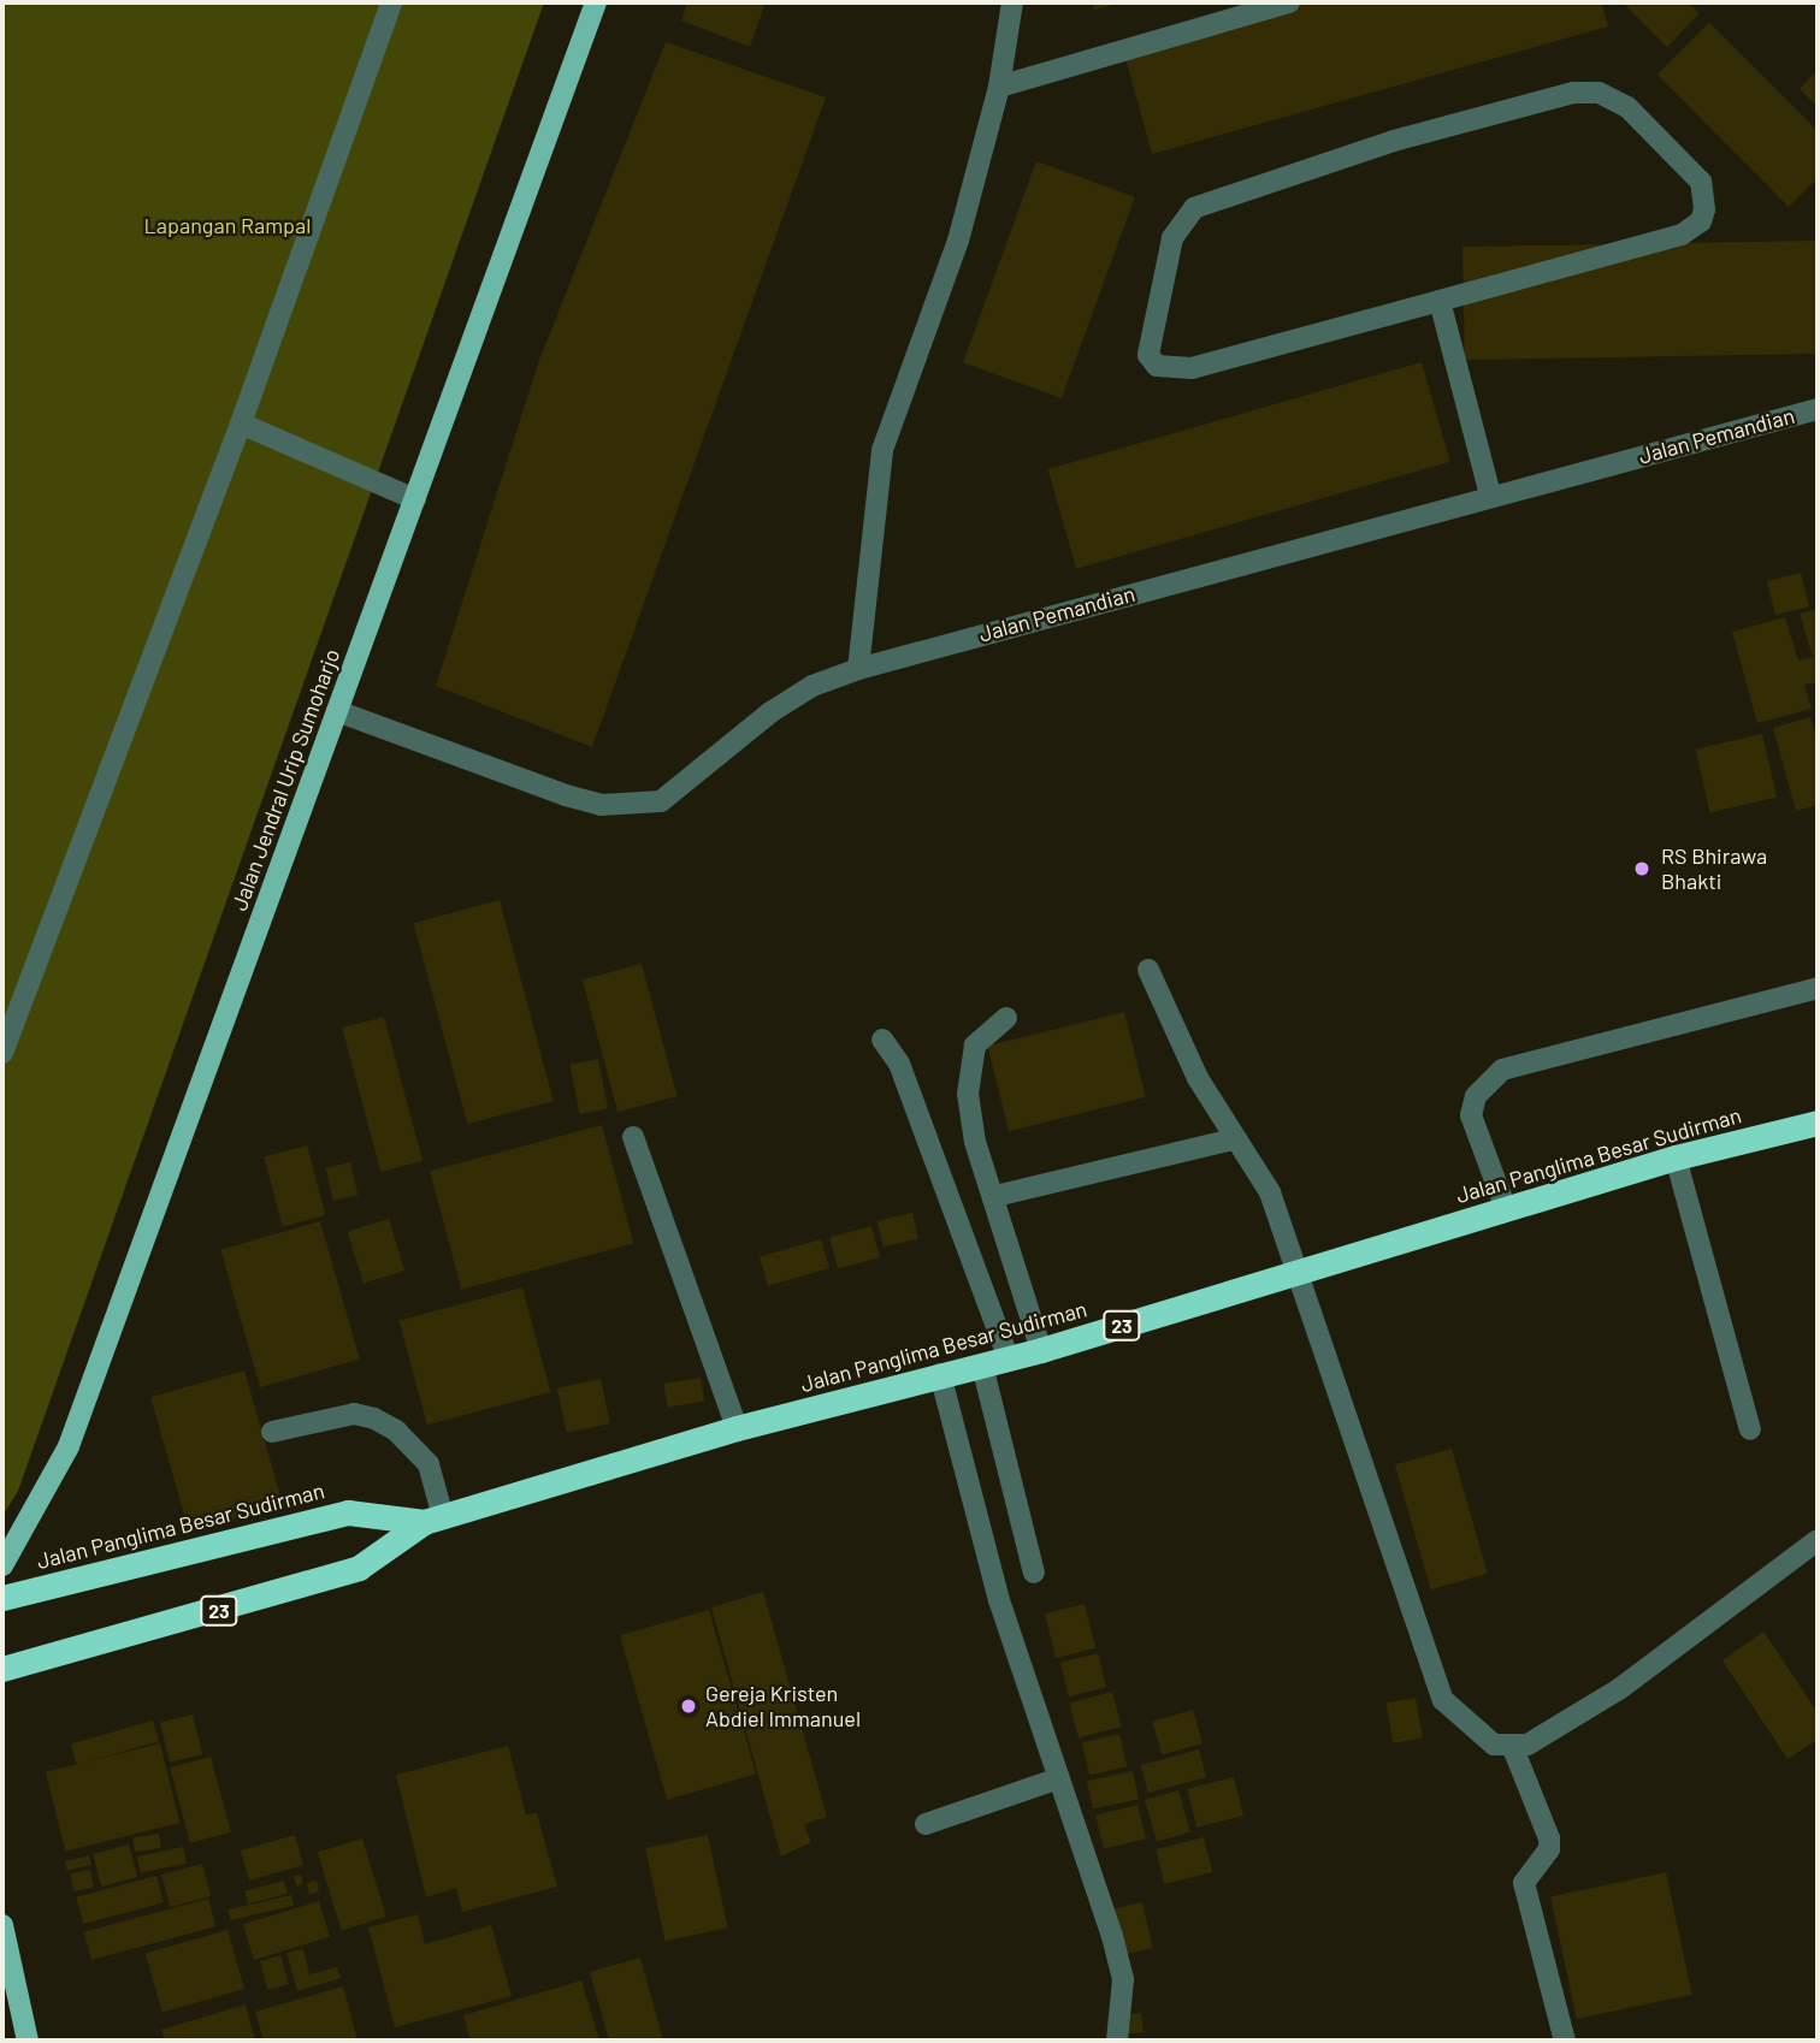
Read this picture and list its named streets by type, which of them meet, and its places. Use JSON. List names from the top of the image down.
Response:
{
  "streets": {
    "highway": ["Jalan Panglima Besar Sudirman", "23"],
    "main road": ["Jalan Jendral Urip Sumoharjo"],
    "street": ["Jalan Pemandian"]
  },
  "crossings": [
    ["Jalan Pemandian", "Jalan Jendral Urip Sumoharjo"]
  ],
  "parks": ["Lapangan Rampal"],
  "places": ["RS Bhirawa Bhakti", "Gereja Kristen Abdiel Immanuel"]
}
